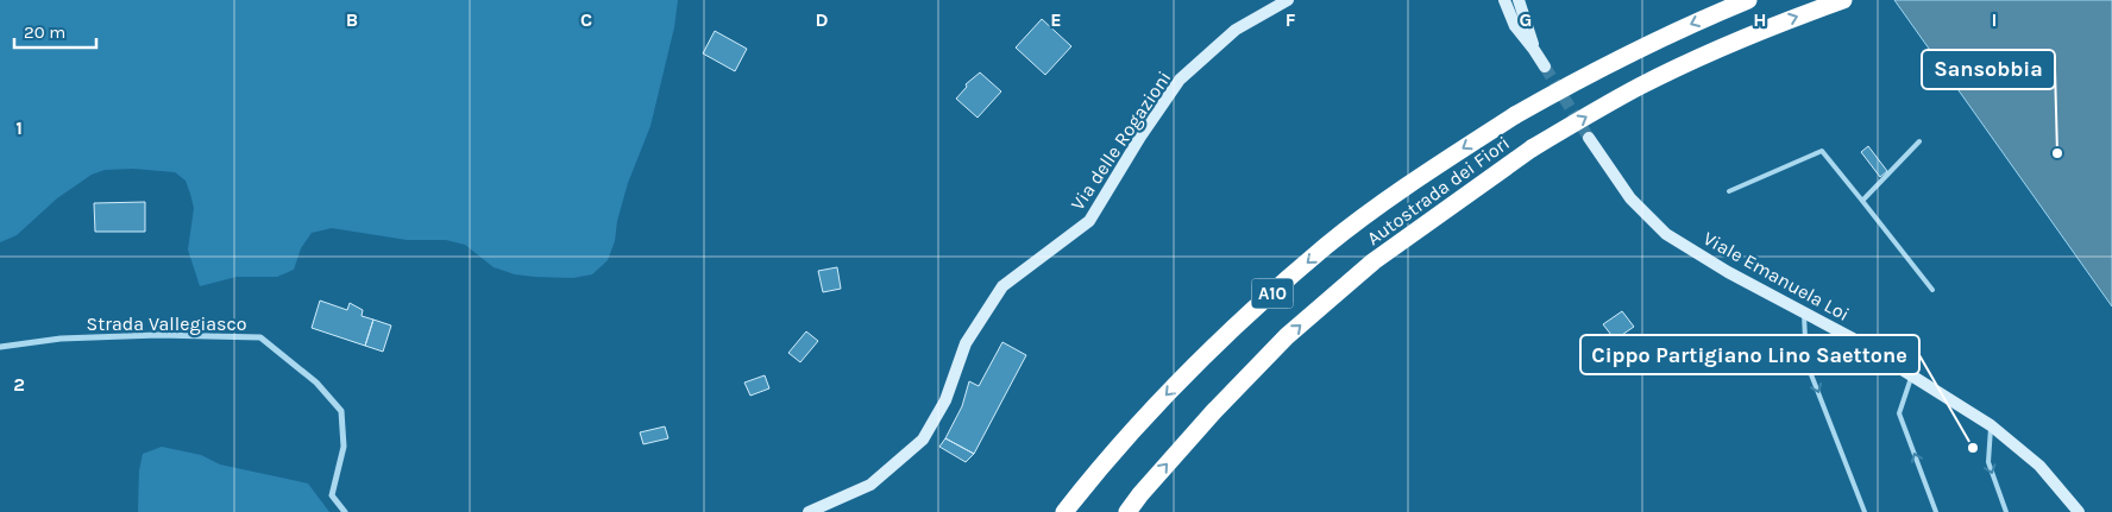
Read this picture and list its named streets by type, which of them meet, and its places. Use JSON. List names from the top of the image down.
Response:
{
  "streets": {
    "highway": ["Autostrada dei Fiori", "A10"],
    "street": ["Via delle Rogazioni", "Viale Emanuela Loi", "Strada Vallegiasco"]
  },
  "places": ["Sansobbia", "Cippo Partigiano Lino Saettone"],
  "scale_bar": "20 m",
  "grid": {
    "columns": [
      "B",
      "C",
      "D",
      "E",
      "F",
      "G",
      "H",
      "I"
    ],
    "rows": ["1", "2"]
  }
}
